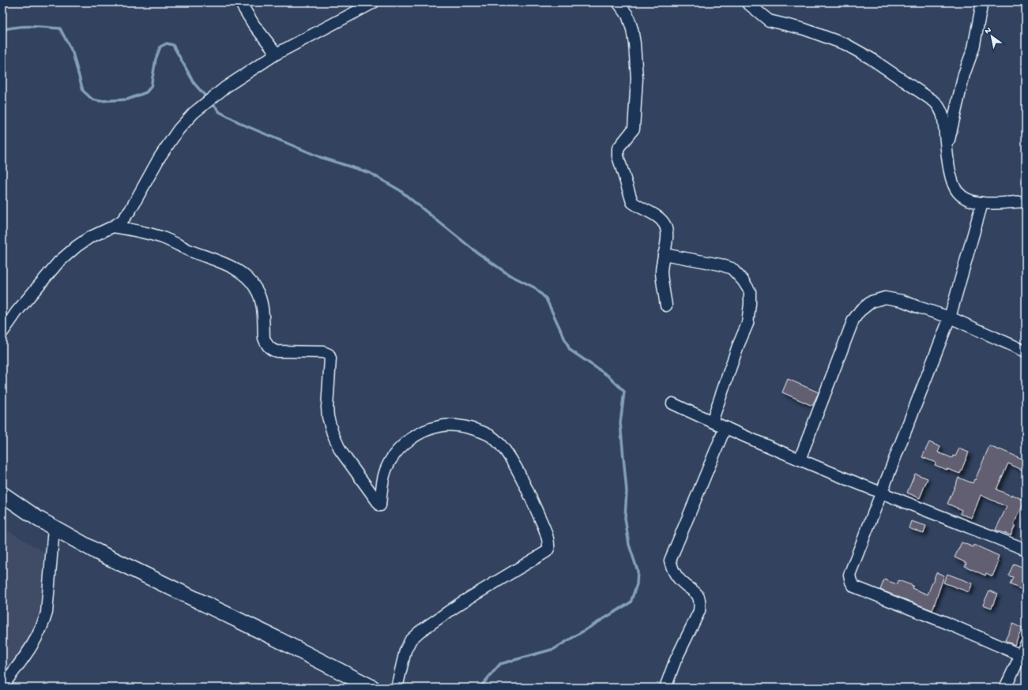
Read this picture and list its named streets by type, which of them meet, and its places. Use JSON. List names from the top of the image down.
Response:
{
  "north": "top left"
}
